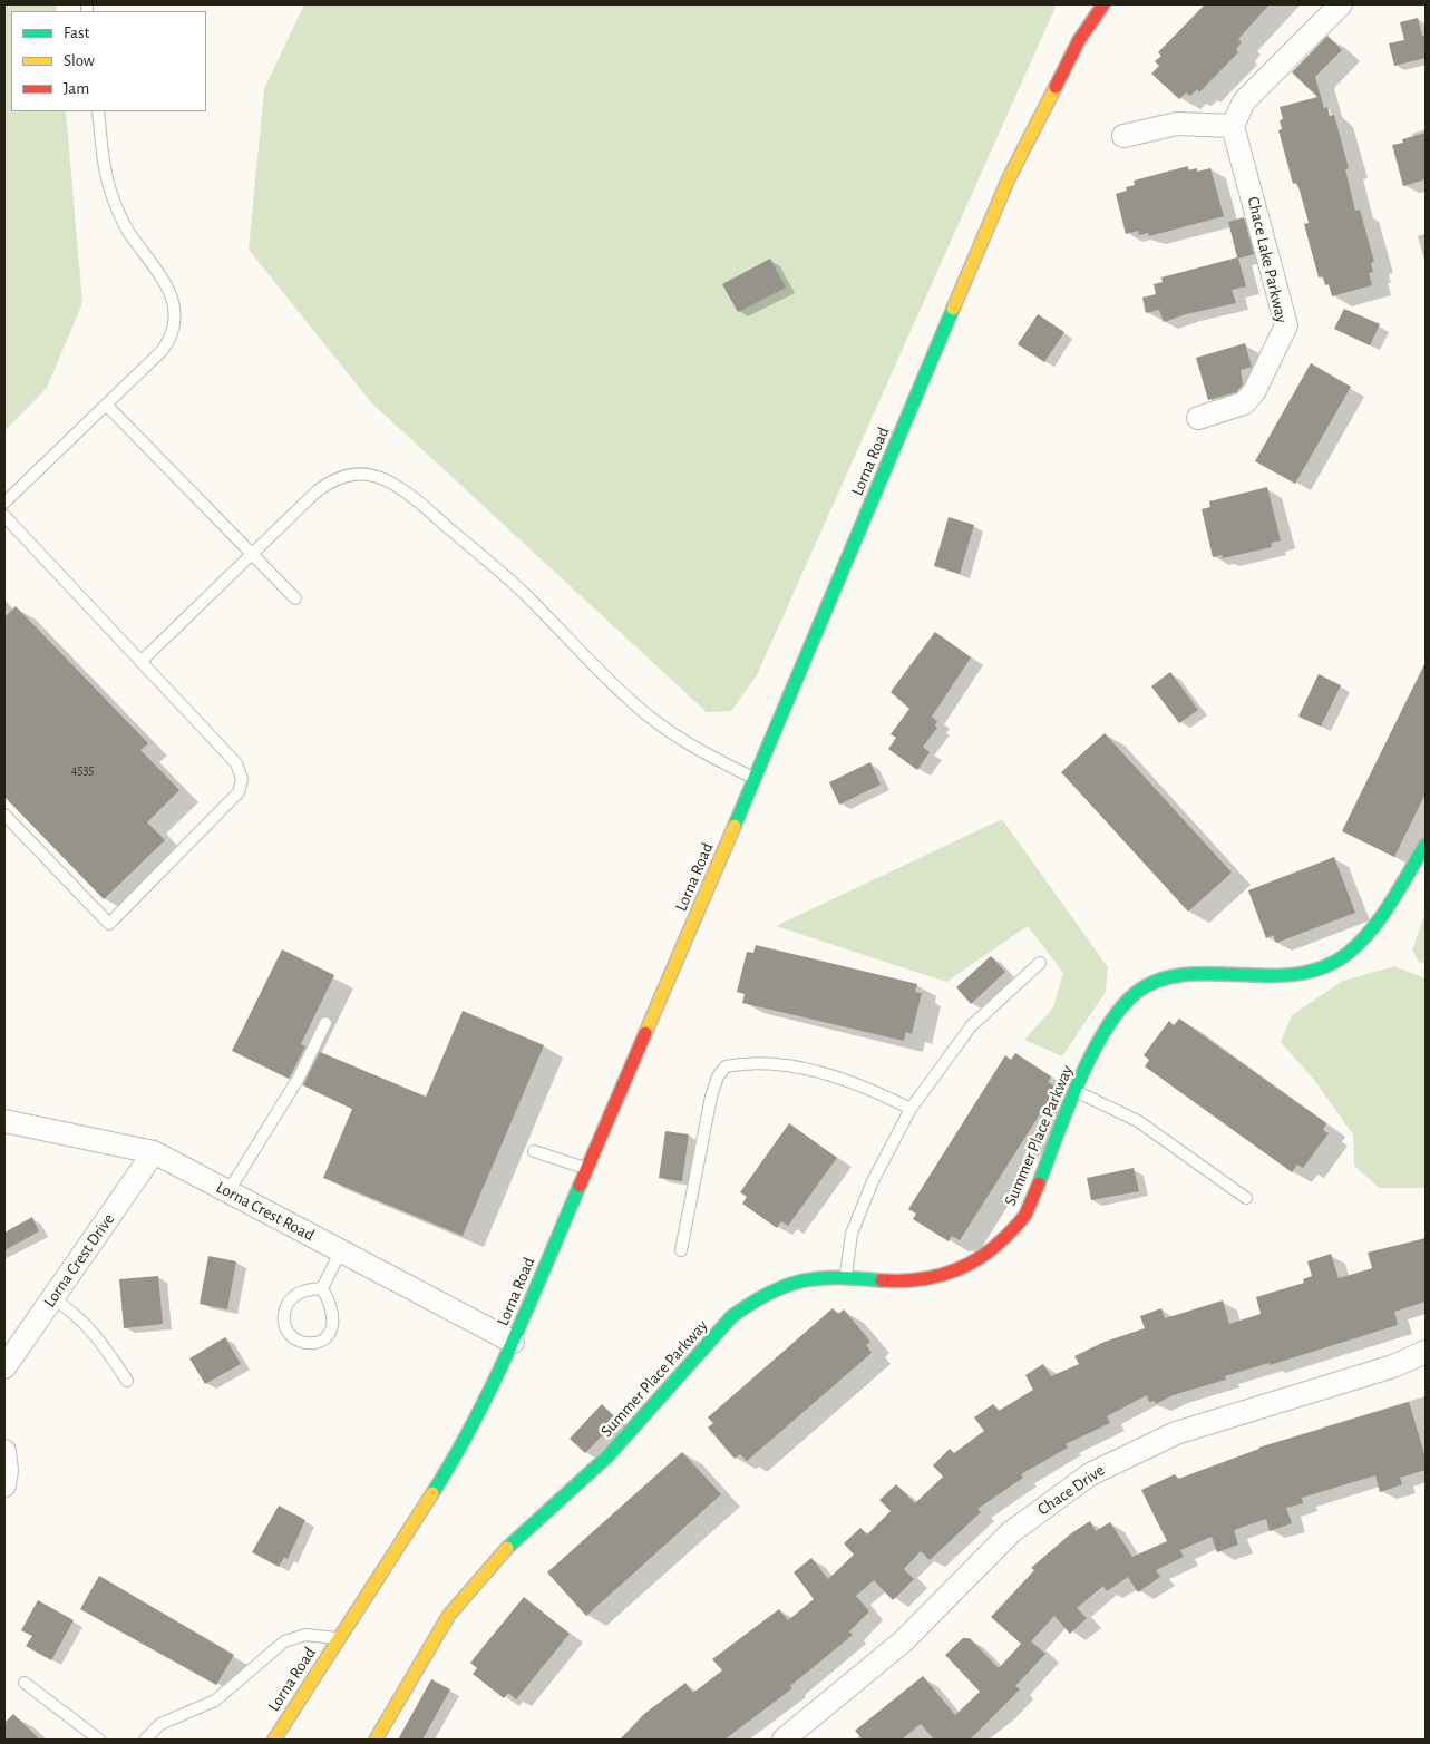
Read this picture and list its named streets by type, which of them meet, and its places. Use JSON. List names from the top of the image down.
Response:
{
  "streets": {
    "street": [
      "Chace Lake Parkway",
      "Lorna Road",
      "Summer Place Parkway",
      "Lorna Crest Road",
      "Lorna Crest Drive",
      "Chace Drive"
    ]
  },
  "crossings": [
    ["Lorna Road", "Lorna Crest Road"],
    ["Lorna Crest Road", "Lorna Crest Drive"]
  ],
  "house_numbers": ["4535"],
  "legend": ["Fast", "Slow", "Jam"]
}
